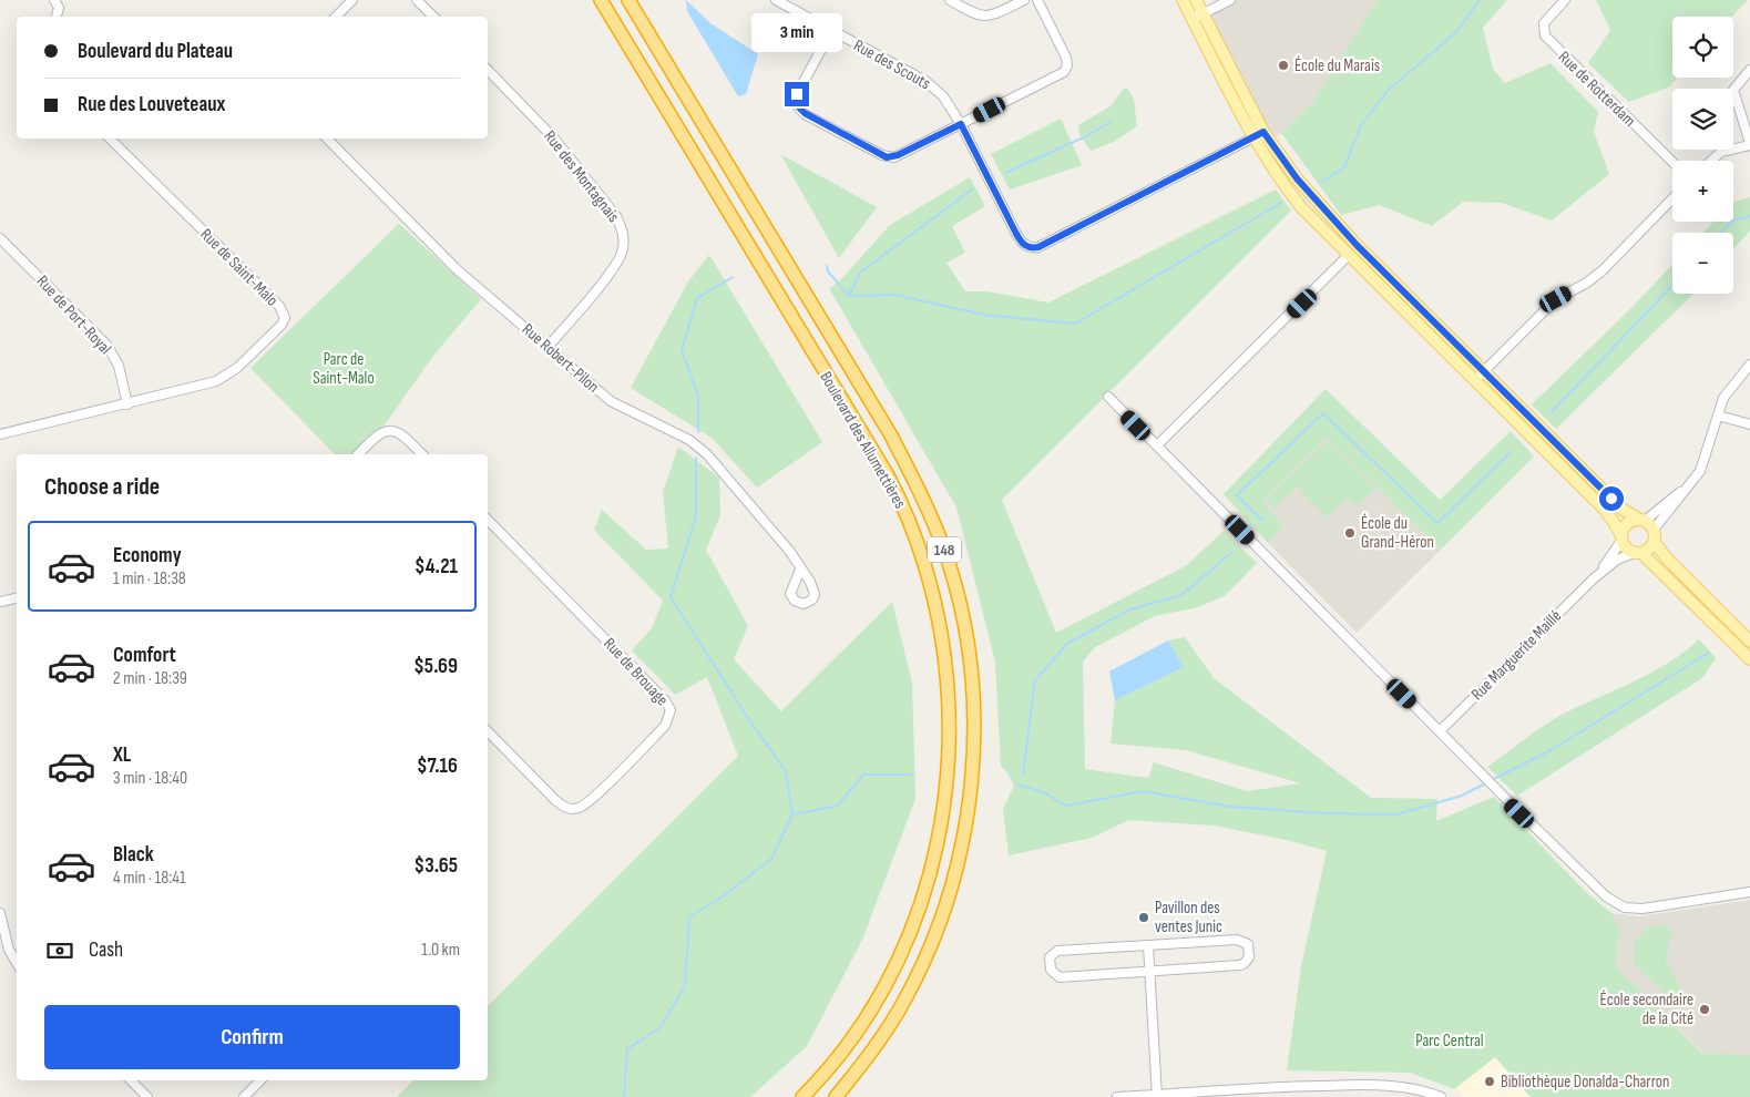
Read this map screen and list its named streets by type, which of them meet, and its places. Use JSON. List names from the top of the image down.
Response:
{
  "streets": {
    "highway": ["Boulevard des Allumettières", "148"],
    "street": [
      "Rue des Scouts",
      "Rue de Rotterdam",
      "Rue des Montagnais",
      "Rue de Saint-Malo",
      "Rue de Port-Royal",
      "Rue Robert-Pilon",
      "Rue Marguerite Maillé",
      "Rue de Brouage"
    ]
  },
  "crossings": [
    ["Rue des Montagnais", "Rue Robert-Pilon"],
    ["Rue de Saint-Malo", "Rue de Port-Royal"]
  ],
  "parks": ["Parc de Saint-Malo", "Parc Central"],
  "places": [
    "École du Marais",
    "École du Grand-Héron",
    "Pavillon des ventes Junic",
    "École secondaire de la Cité",
    "Bibliothèque Donalda-Charron"
  ],
  "page": {
    "bubble": "3 min",
    "map_buttons": ["+", "−"],
    "banner": ["Boulevard du Plateau", "Rue des Louveteaux"],
    "heading": "Choose a ride",
    "list": [
      {
        "name": "Economy",
        "note": "1 min · 18:38",
        "value": "$4.21"
      },
      {
        "name": "Comfort",
        "note": "2 min · 18:39",
        "value": "$5.69"
      },
      {
        "name": "XL",
        "note": "3 min · 18:40",
        "value": "$7.16"
      },
      {
        "name": "Black",
        "note": "4 min · 18:41",
        "value": "$3.65"
      }
    ],
    "pay": ["Cash", "1.0 km"],
    "buttons": "Confirm"
  }
}
